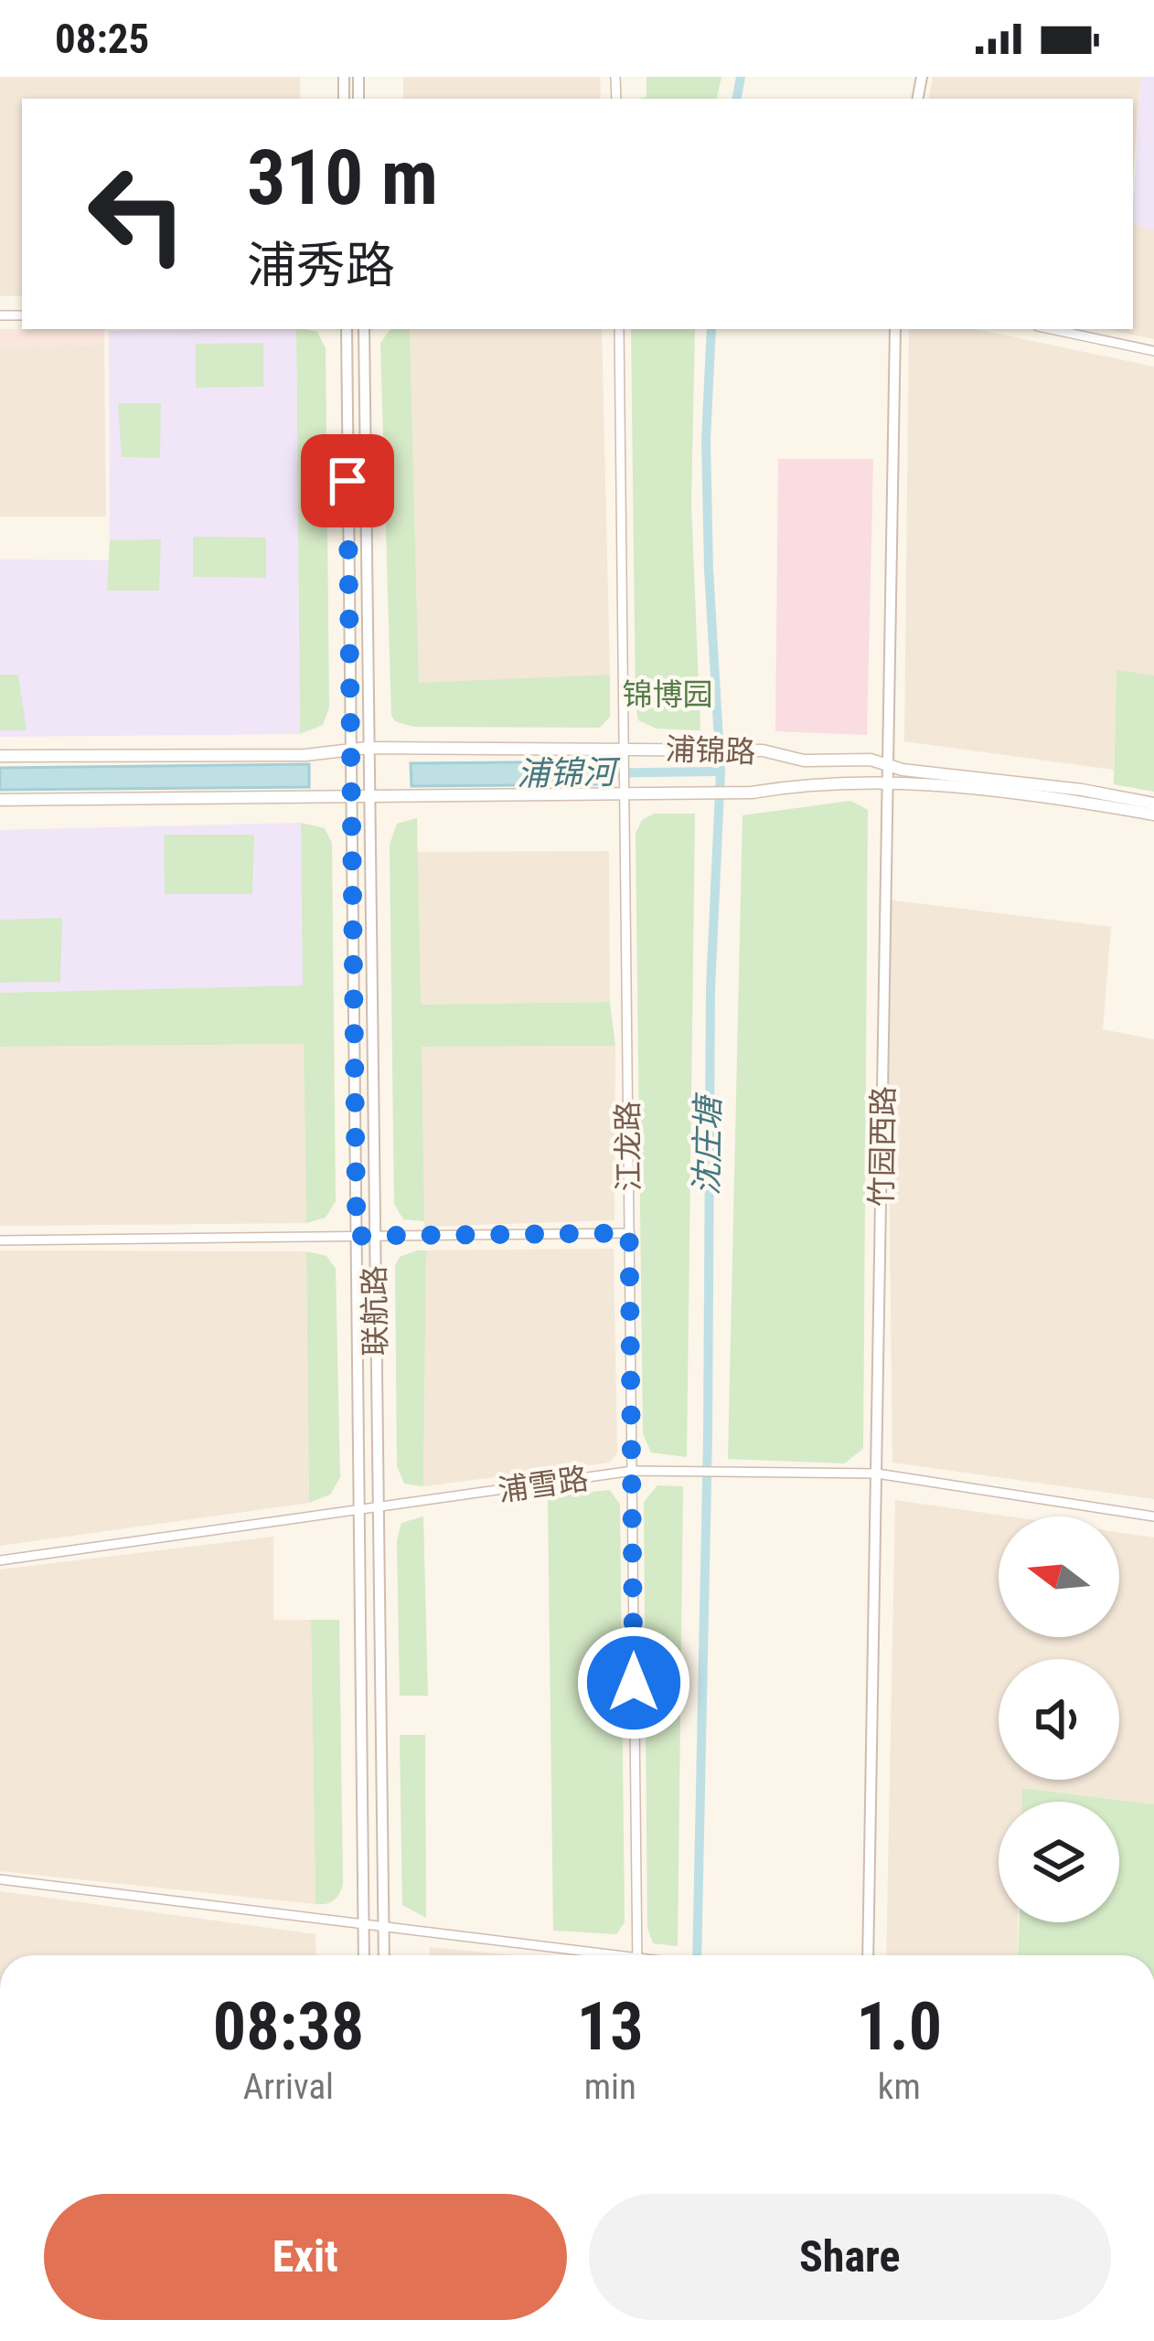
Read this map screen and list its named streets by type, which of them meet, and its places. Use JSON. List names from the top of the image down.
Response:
{
  "streets": {
    "main road": ["浦锦路"],
    "street": [
      "江龙路",
      "竹园西路",
      "联航路",
      "浦雪路"
    ]
  },
  "crossings": [
    ["浦锦路", "江龙路"],
    ["浦锦路", "竹园西路"],
    ["浦锦路", "联航路"],
    ["江龙路", "浦雪路"],
    ["竹园西路", "浦雪路"],
    ["联航路", "浦雪路"]
  ],
  "water": ["浦锦河", "沈庄塘"],
  "parks": ["锦博园"],
  "north": "left",
  "page": {
    "status": "08:25",
    "turn": ["310 m", "浦秀路"],
    "eta": [
      "08:38",
      "Arrival",
      "13",
      "min",
      "1.0",
      "km"
    ],
    "buttons": ["Exit", "Share"]
  }
}
